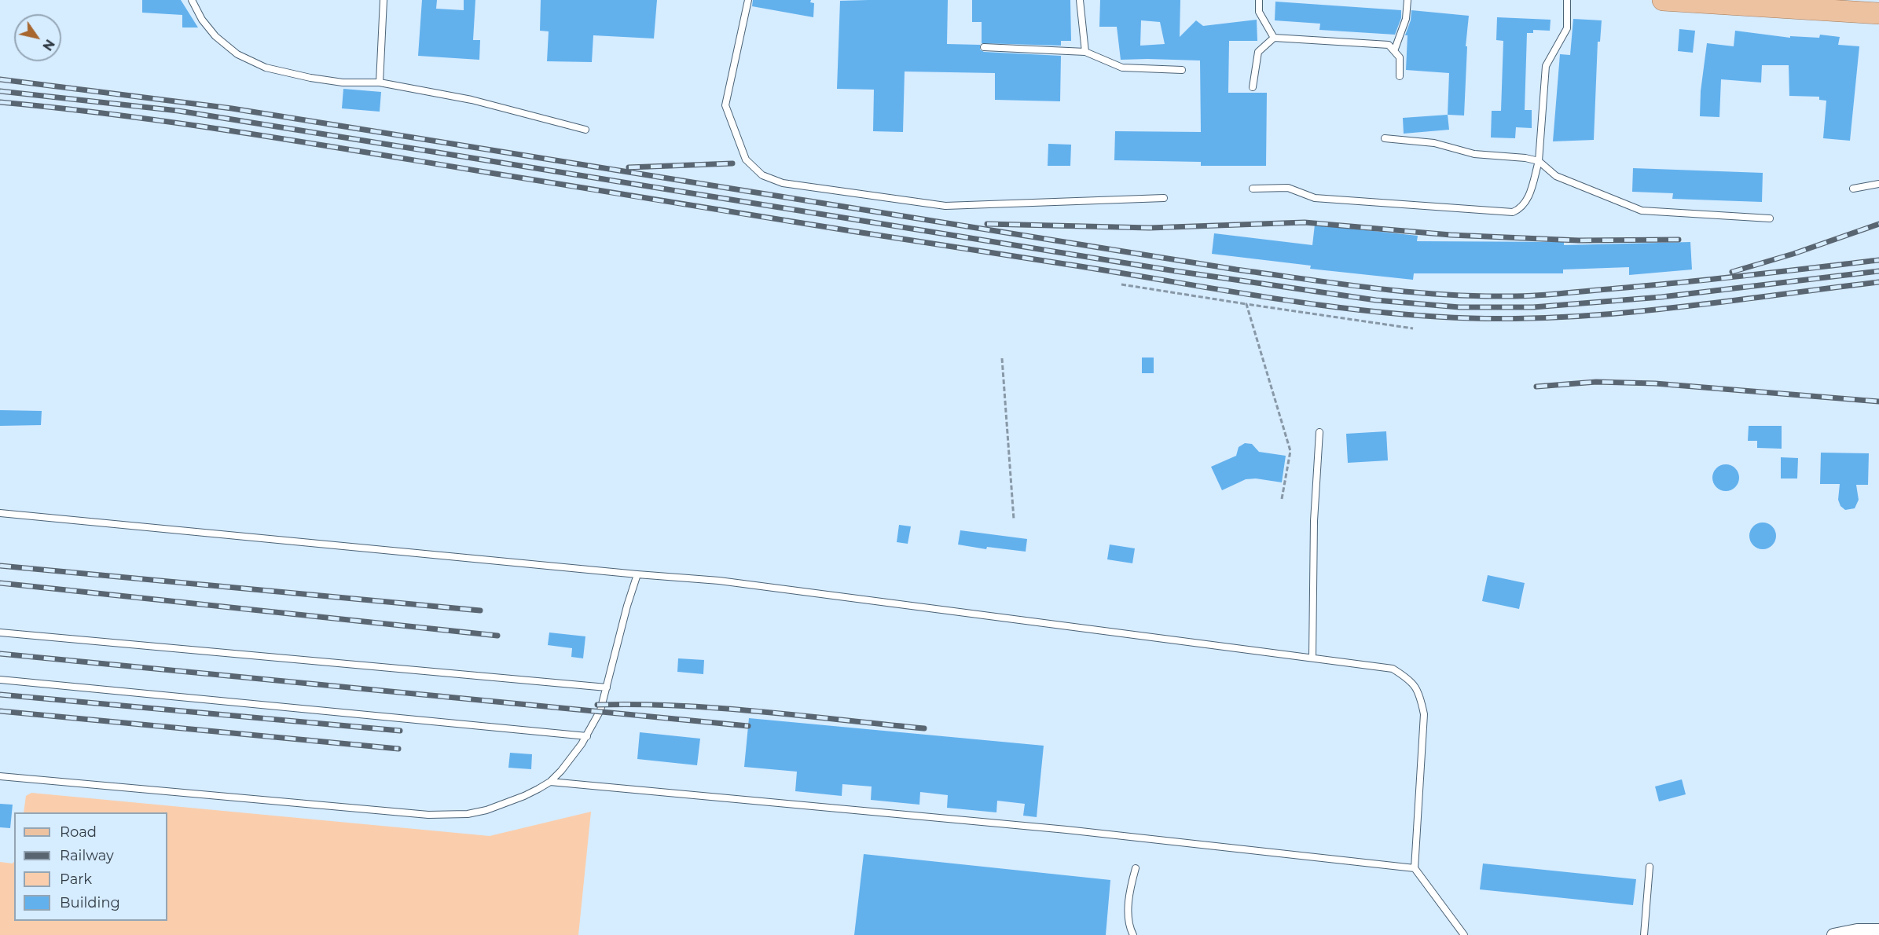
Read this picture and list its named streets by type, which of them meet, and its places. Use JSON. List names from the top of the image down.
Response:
{
  "legend": [
    "Road",
    "Railway",
    "Park",
    "Building"
  ],
  "north": "bottom right"
}
